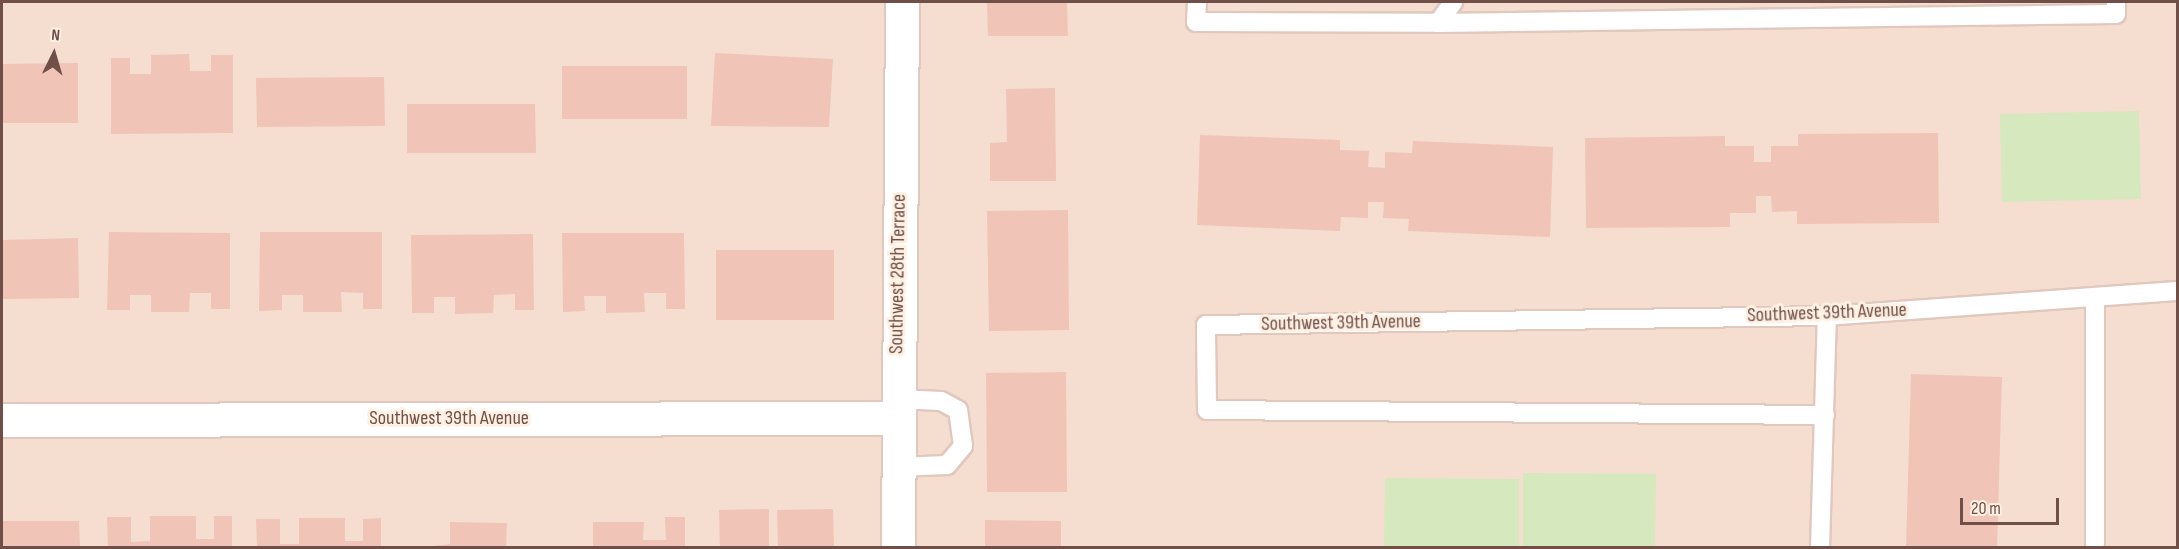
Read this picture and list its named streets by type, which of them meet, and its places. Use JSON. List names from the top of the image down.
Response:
{
  "streets": {
    "street": ["Southwest 28th Terrace", "Southwest 39th Avenue"]
  },
  "crossings": [
    ["Southwest 28th Terrace", "Southwest 39th Avenue"]
  ],
  "scale_bar": "20 m",
  "north": "top"
}
